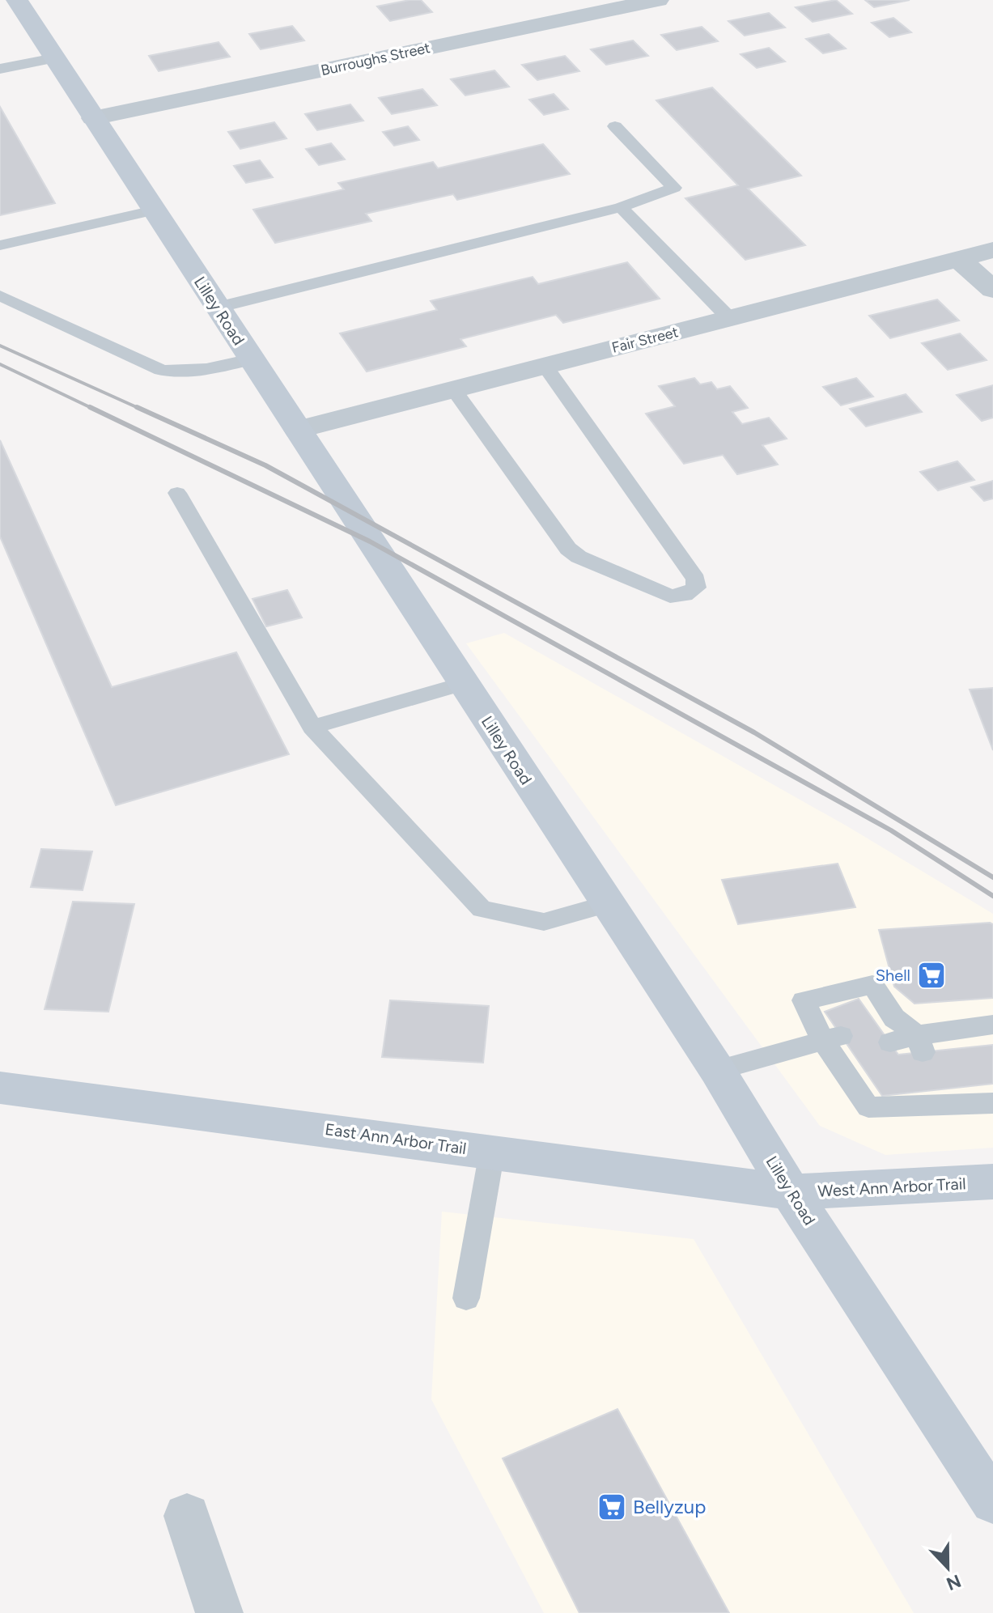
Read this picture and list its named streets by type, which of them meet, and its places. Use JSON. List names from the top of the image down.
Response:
{
  "streets": {
    "street": [
      "Burroughs Street",
      "Lilley Road",
      "Fair Street",
      "East Ann Arbor Trail",
      "West Ann Arbor Trail"
    ]
  },
  "crossings": [
    ["Burroughs Street", "Lilley Road"],
    ["Lilley Road", "Fair Street"],
    ["Lilley Road", "East Ann Arbor Trail"],
    ["Lilley Road", "West Ann Arbor Trail"],
    ["East Ann Arbor Trail", "West Ann Arbor Trail"]
  ],
  "places": {
    "supermarket": ["Shell", "Bellyzup"]
  },
  "north": "bottom"
}
